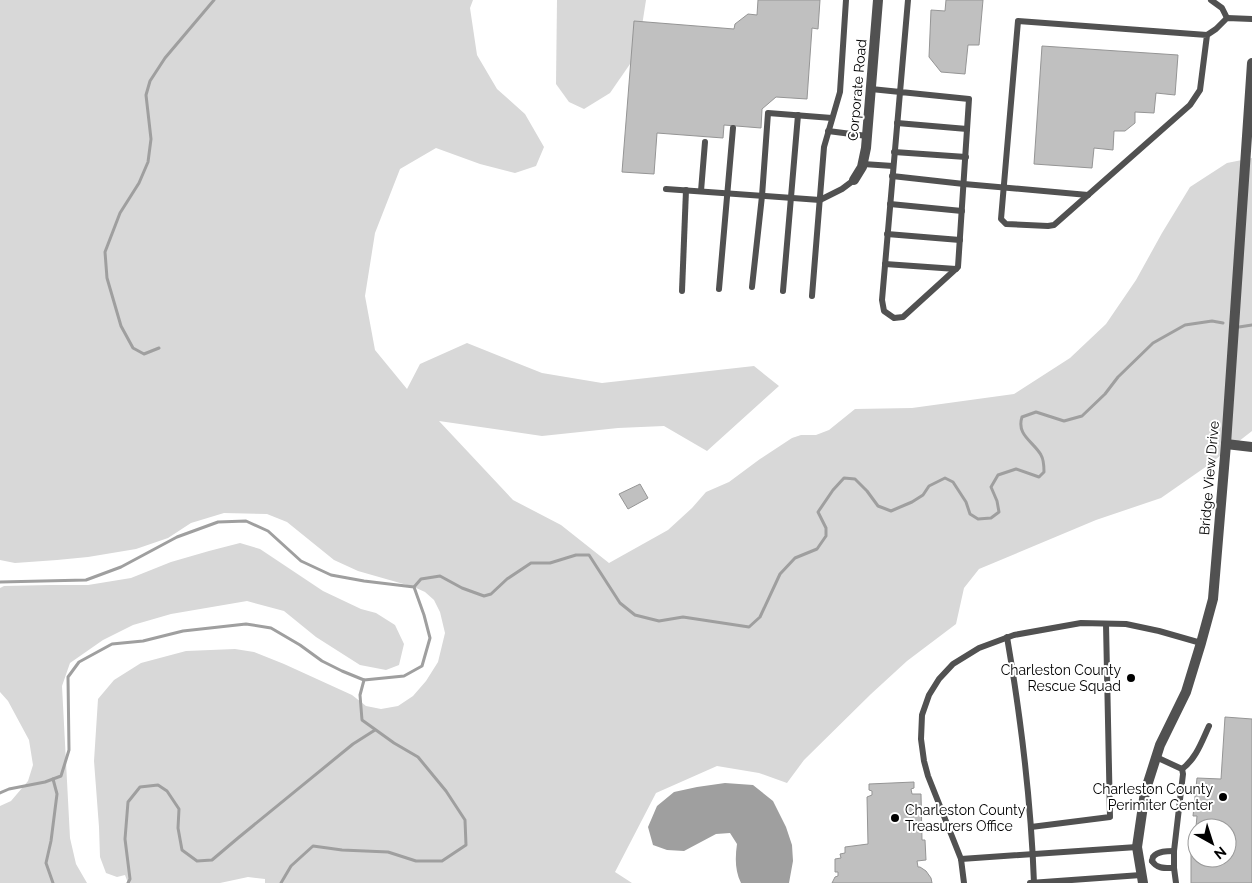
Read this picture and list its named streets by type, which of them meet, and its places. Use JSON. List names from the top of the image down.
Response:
{
  "streets": {
    "street": ["Corporate Road", "Bridge View Drive"]
  },
  "places": ["Charleston County Rescue Squad", "Charleston County Perimiter Center", "Charleston County Treasurers Office"],
  "north": "bottom right"
}
